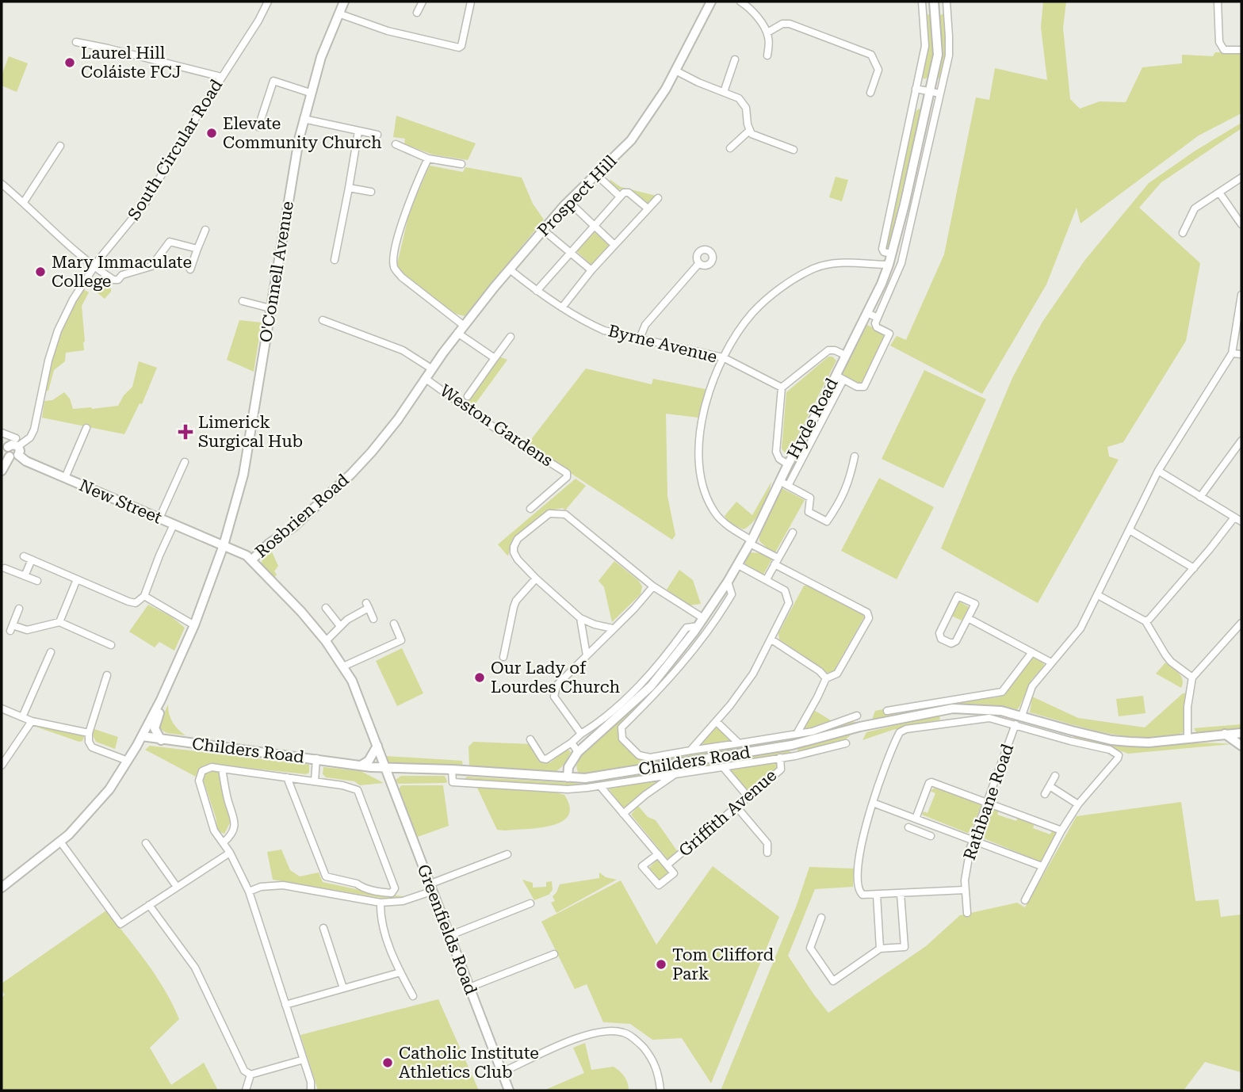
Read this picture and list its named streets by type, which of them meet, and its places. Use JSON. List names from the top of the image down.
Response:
{
  "streets": {
    "main road": [
      "South Circular Road",
      "Prospect Hill",
      "O'Connell Avenue",
      "Hyde Road",
      "New Street",
      "Rosbrien Road",
      "Childers Road",
      "Greenfields Road"
    ],
    "street": [
      "Byrne Avenue",
      "Weston Gardens",
      "Rathbane Road",
      "Griffith Avenue"
    ]
  },
  "crossings": [
    ["South Circular Road", "New Street"],
    ["Prospect Hill", "Byrne Avenue"],
    ["Prospect Hill", "Weston Gardens"],
    ["Prospect Hill", "Rosbrien Road"],
    ["O'Connell Avenue", "New Street"],
    ["Hyde Road", "Childers Road"],
    ["Weston Gardens", "Rosbrien Road"],
    ["New Street", "Rosbrien Road"],
    ["Rosbrien Road", "Childers Road"],
    ["Rosbrien Road", "Greenfields Road"],
    ["Childers Road", "Greenfields Road"]
  ],
  "places": {
    "other": [
      "Laurel Hill Coláiste FCJ",
      "Elevate Community Church",
      "Mary Immaculate College",
      "Our Lady of Lourdes Church",
      "Tom Clifford Park",
      "Catholic Institute Athletics Club"
    ],
    "health": ["Limerick Surgical Hub"]
  }
}
